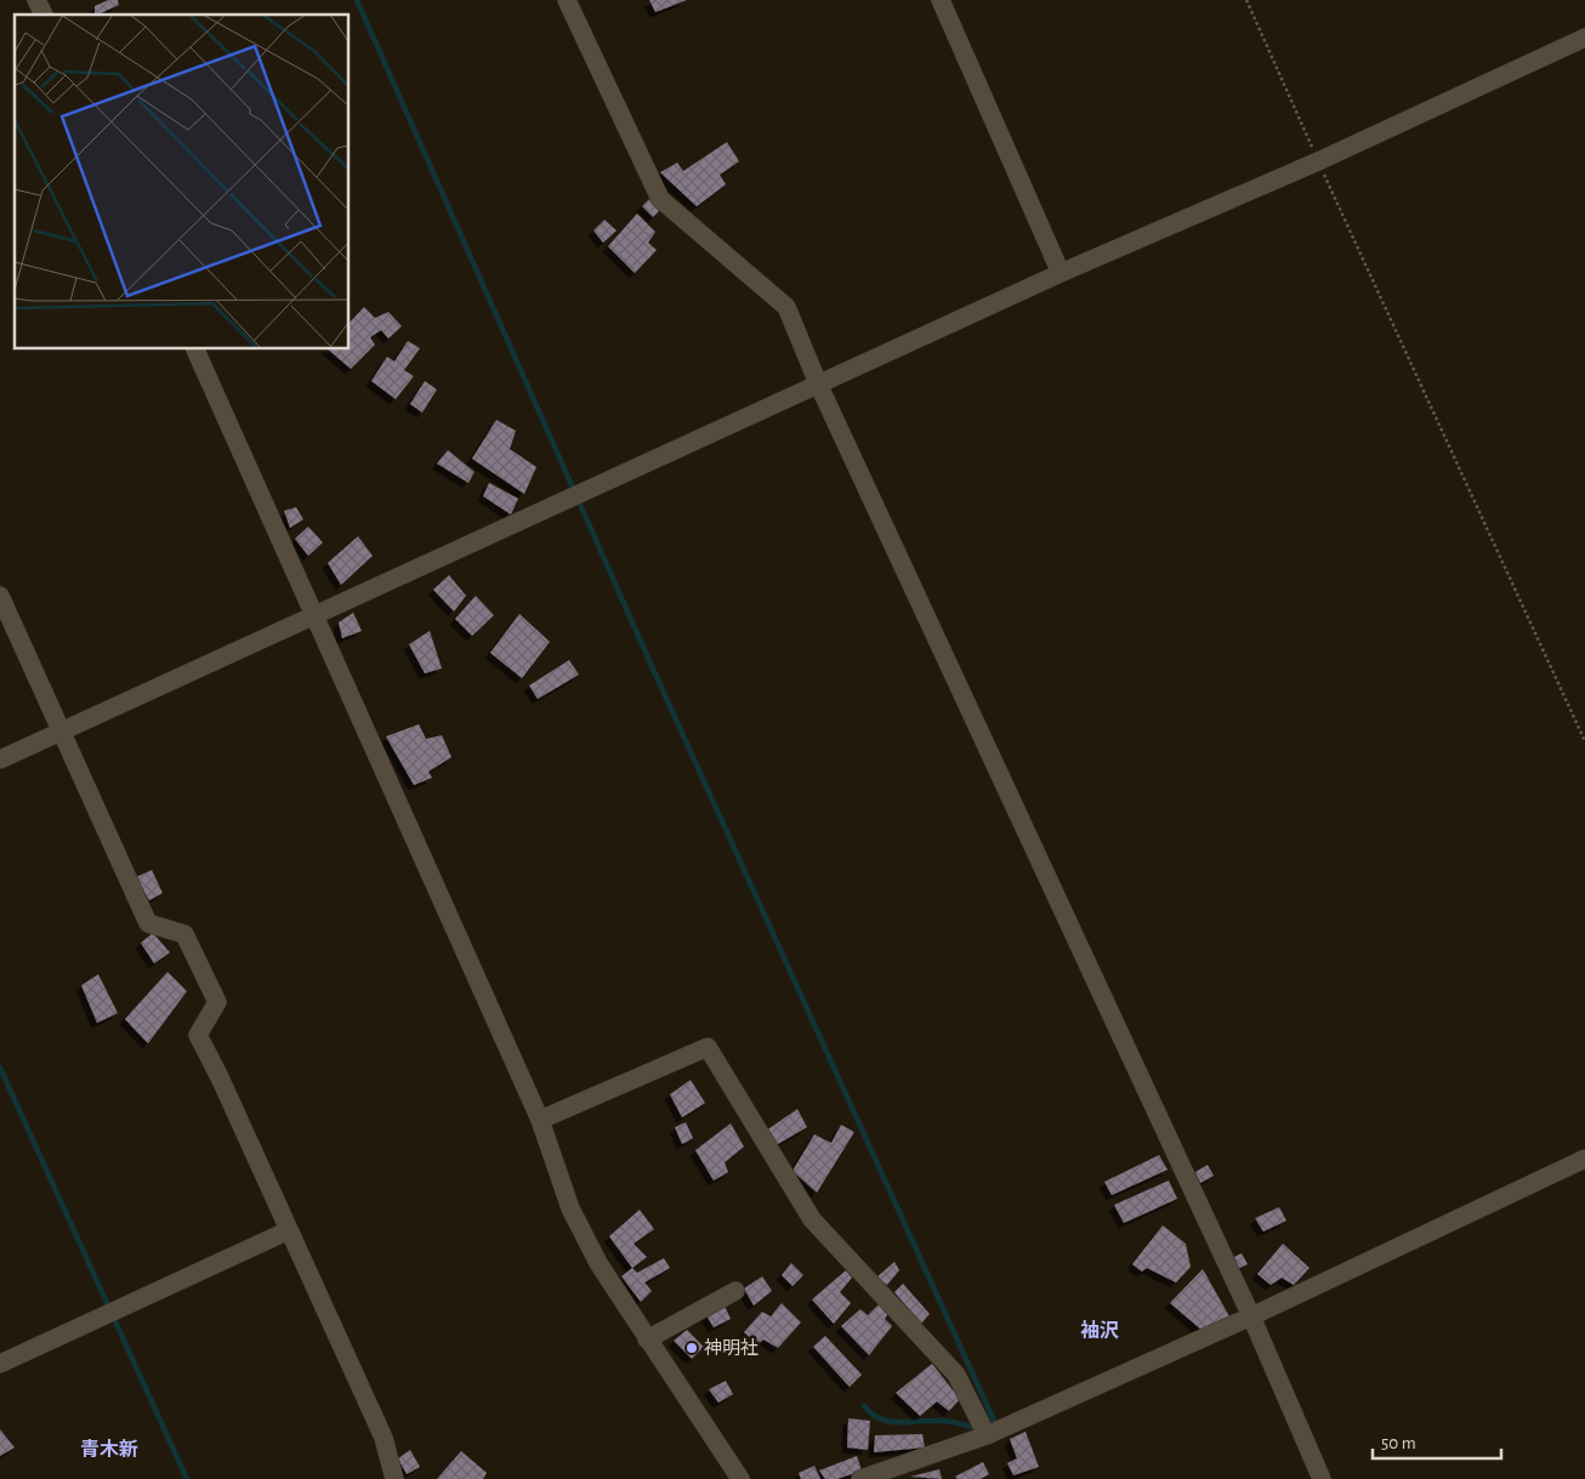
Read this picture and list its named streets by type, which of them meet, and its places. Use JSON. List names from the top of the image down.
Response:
{
  "districts": ["袖沢", "青木新"],
  "places": ["神明社"],
  "scale_bar": "50 m"
}
